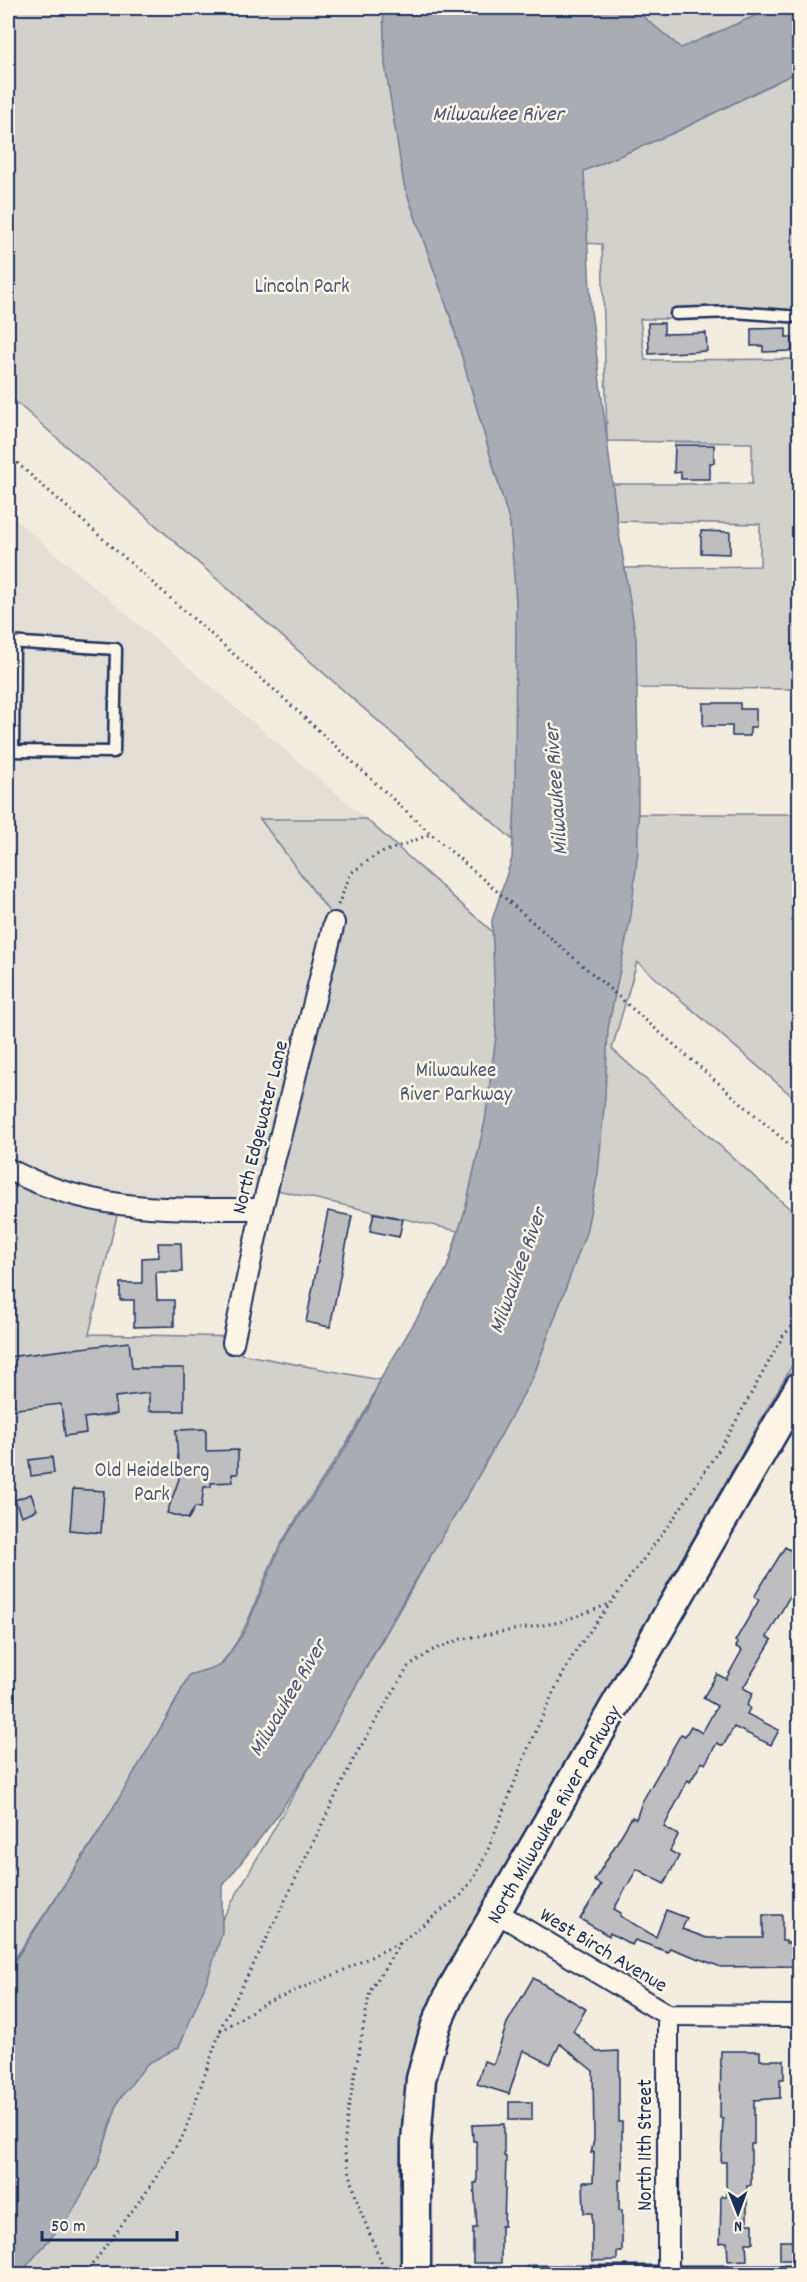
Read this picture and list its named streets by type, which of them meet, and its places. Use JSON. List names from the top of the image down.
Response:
{
  "streets": {
    "street": [
      "North Edgewater Lane",
      "North Milwaukee River Parkway",
      "West Birch Avenue",
      "North 11th Street"
    ]
  },
  "crossings": [
    ["North Milwaukee River Parkway", "West Birch Avenue"],
    ["West Birch Avenue", "North 11th Street"]
  ],
  "water": ["Milwaukee River"],
  "parks": ["Lincoln Park", "Milwaukee River Parkway", "Old Heidelberg Park"],
  "scale_bar": "50 m",
  "north": "bottom"
}
